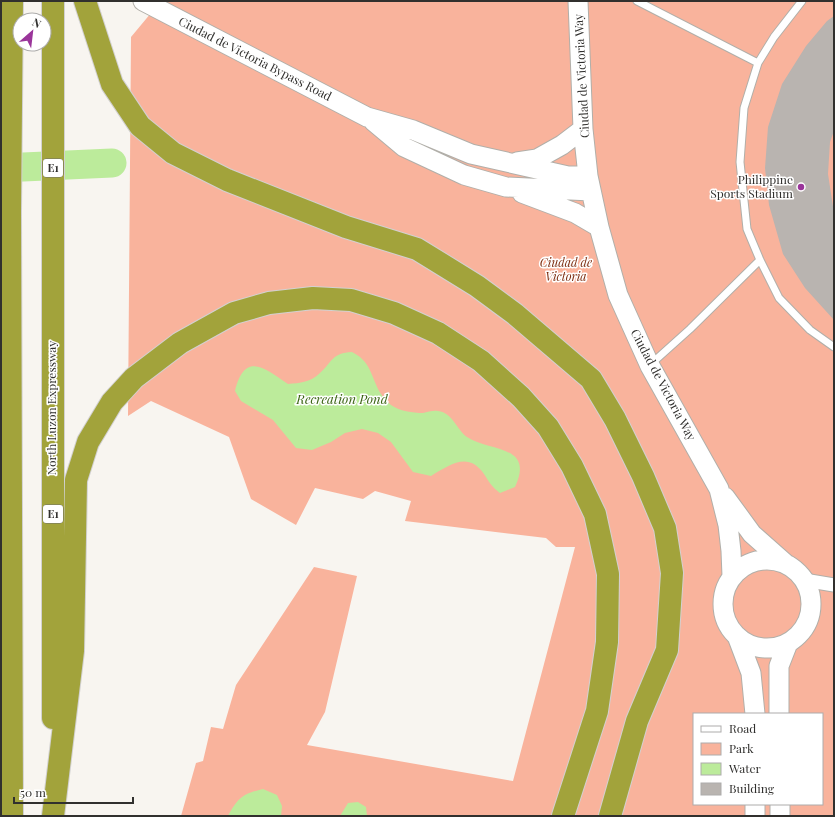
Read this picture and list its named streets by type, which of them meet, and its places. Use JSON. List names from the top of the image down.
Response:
{
  "streets": {
    "highway": ["E1", "North Luzon Expressway"],
    "main road": ["Ciudad de Victoria Bypass Road", "Ciudad de Victoria Way"]
  },
  "crossings": [
    ["Ciudad de Victoria Bypass Road", "Ciudad de Victoria Way"]
  ],
  "water": ["Recreation Pond"],
  "parks": ["Ciudad de Victoria"],
  "places": ["Philippine Sports Stadium"],
  "legend": [
    "Road",
    "Park",
    "Water",
    "Building"
  ],
  "scale_bar": "50 m",
  "north": "top right"
}
